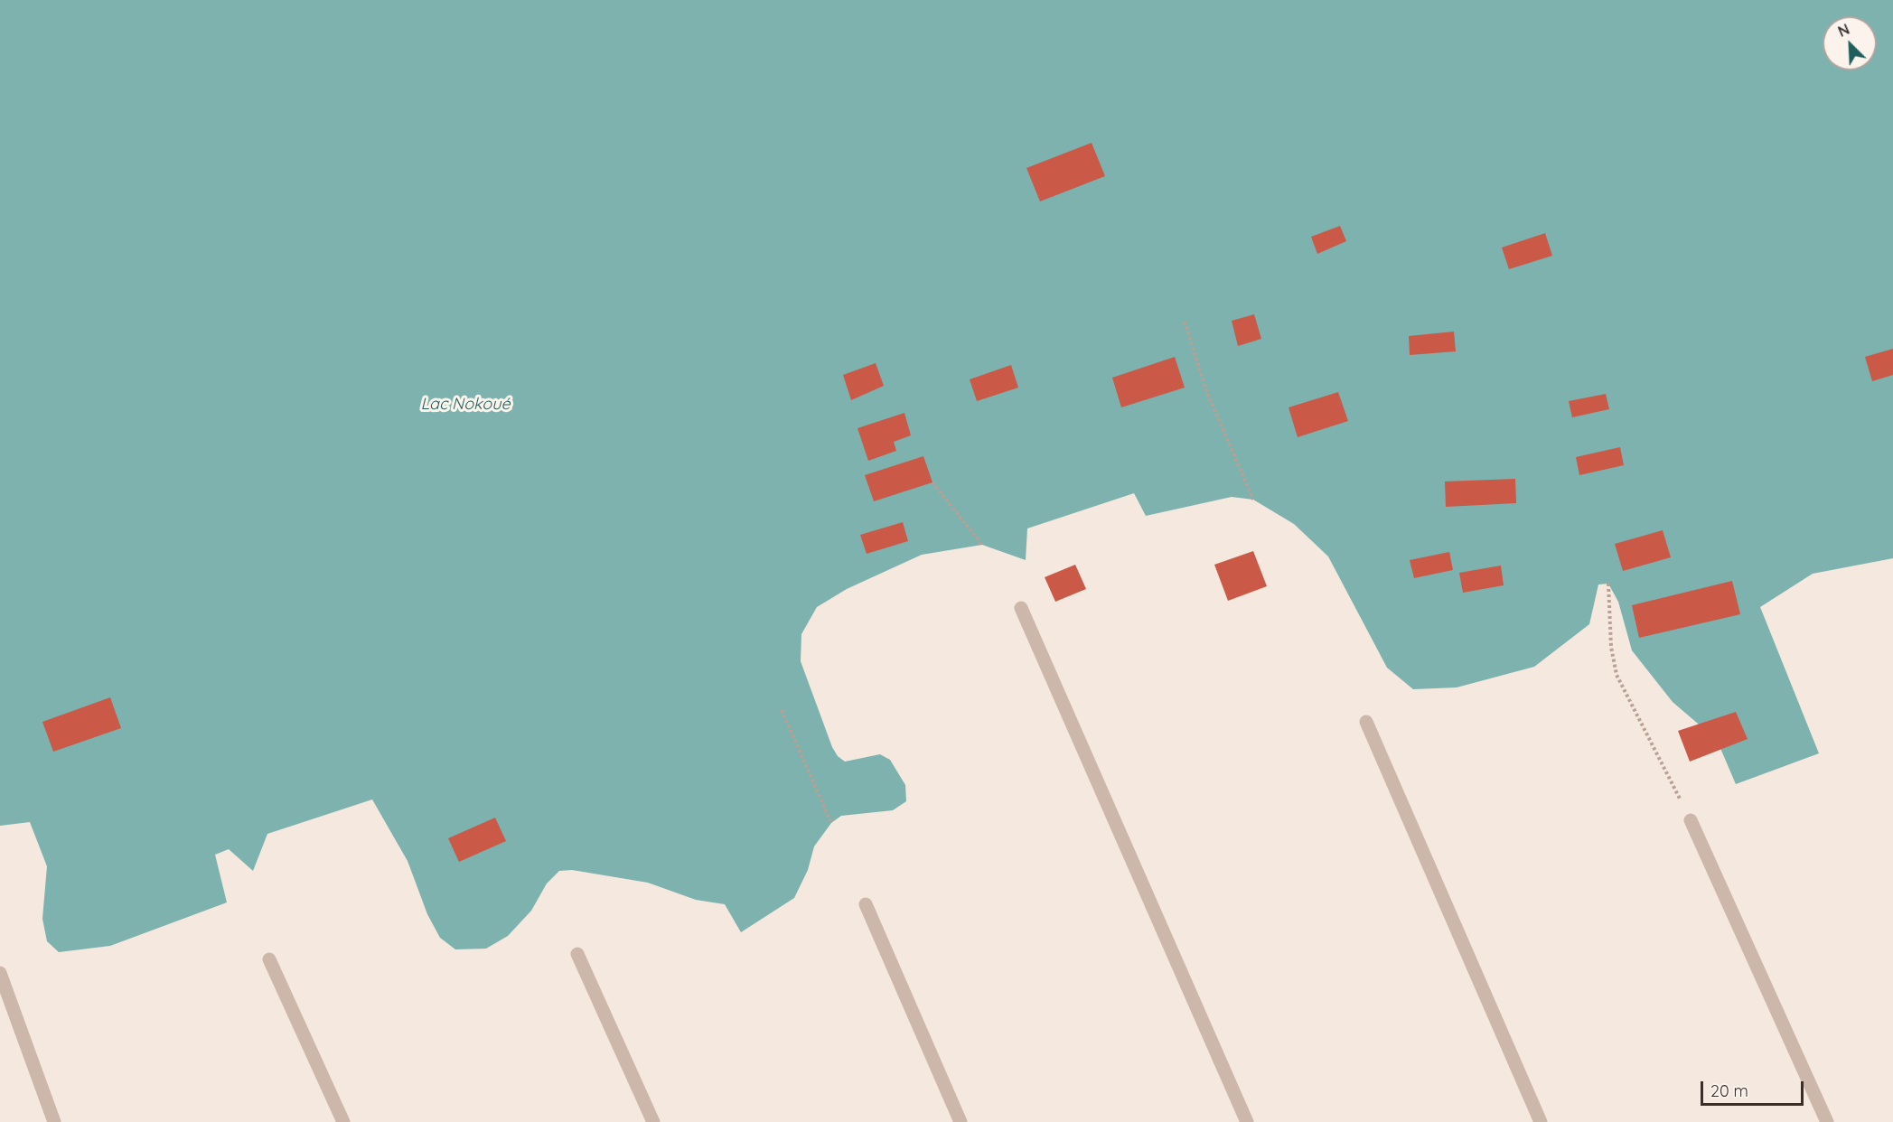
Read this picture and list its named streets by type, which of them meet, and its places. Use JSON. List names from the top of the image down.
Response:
{
  "water": ["Lac Nokoué"],
  "scale_bar": "20 m",
  "north": "top left"
}
